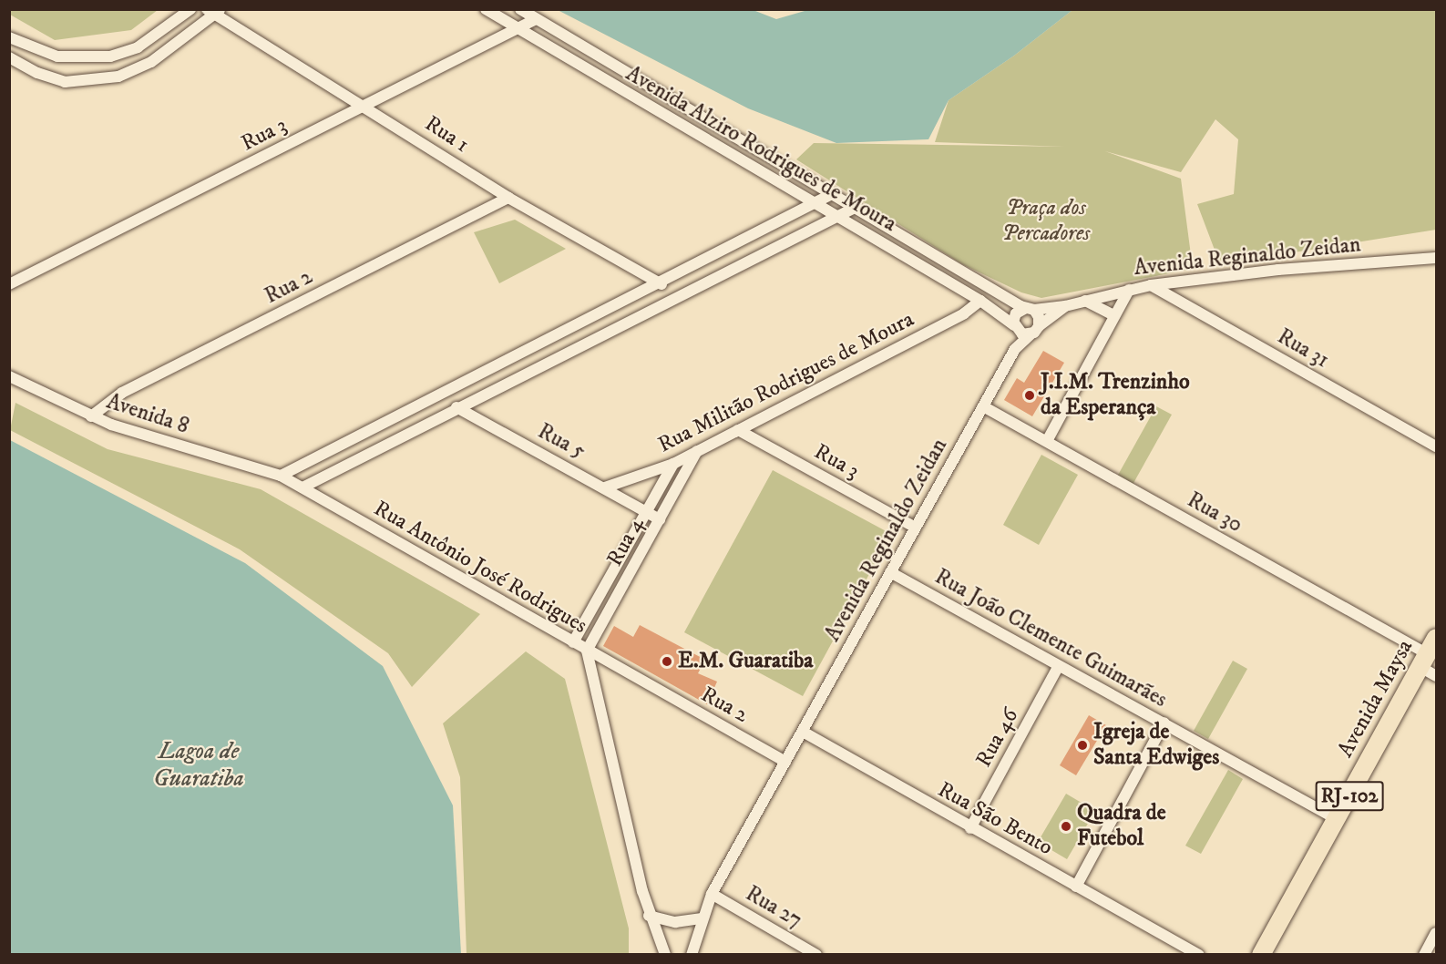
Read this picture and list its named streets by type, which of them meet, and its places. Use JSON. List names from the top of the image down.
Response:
{
  "streets": {
    "main road": ["Avenida Maysa", "RJ-102"],
    "street": [
      "Rua 3",
      "Rua 1",
      "Avenida Alziro Rodrigues de Moura",
      "Avenida Reginaldo Zeidan",
      "Rua 2",
      "Rua 31",
      "Rua Militão Rodrigues de Moura",
      "Avenida 8",
      "Rua 5",
      "Rua 30",
      "Rua 4",
      "Rua Antônio José Rodrigues",
      "Rua João Clemente Guimarães",
      "Rua 46",
      "Rua São Bento",
      "Rua 27"
    ]
  },
  "crossings": [
    ["Rua 3", "Rua 1"],
    ["Rua 3", "Avenida Alziro Rodrigues de Moura"],
    ["Rua 3", "Avenida Reginaldo Zeidan"],
    ["Rua 3", "Rua Militão Rodrigues de Moura"],
    ["Rua 1", "Rua 2"],
    ["Avenida Alziro Rodrigues de Moura", "Avenida Reginaldo Zeidan"],
    ["Avenida Alziro Rodrigues de Moura", "Rua Militão Rodrigues de Moura"],
    ["Avenida Reginaldo Zeidan", "Rua 2"],
    ["Avenida Reginaldo Zeidan", "Rua 31"],
    ["Avenida Reginaldo Zeidan", "Rua 30"],
    ["Avenida Reginaldo Zeidan", "Rua João Clemente Guimarães"],
    ["Avenida Reginaldo Zeidan", "Rua São Bento"],
    ["Avenida Reginaldo Zeidan", "Rua 27"],
    ["Rua 2", "Avenida 8"],
    ["Rua 2", "Rua 4"],
    ["Rua 2", "Rua Antônio José Rodrigues"],
    ["Rua Militão Rodrigues de Moura", "Rua 5"],
    ["Rua Militão Rodrigues de Moura", "Rua 4"],
    ["Avenida 8", "Rua Antônio José Rodrigues"],
    ["Rua 5", "Rua 4"],
    ["Rua 30", "Avenida Maysa"],
    ["Rua 4", "Rua Antônio José Rodrigues"],
    ["Rua João Clemente Guimarães", "Avenida Maysa"],
    ["Rua João Clemente Guimarães", "Rua 46"],
    ["Rua 46", "Rua São Bento"]
  ],
  "water": ["Lagoa de Guaratiba"],
  "parks": ["Praça dos Percadores"],
  "places": [
    "J.I.M. Trenzinho da Esperança",
    "E.M. Guaratiba",
    "Igreja de Santa Edwiges",
    "Quadra de Futebol"
  ]
}
